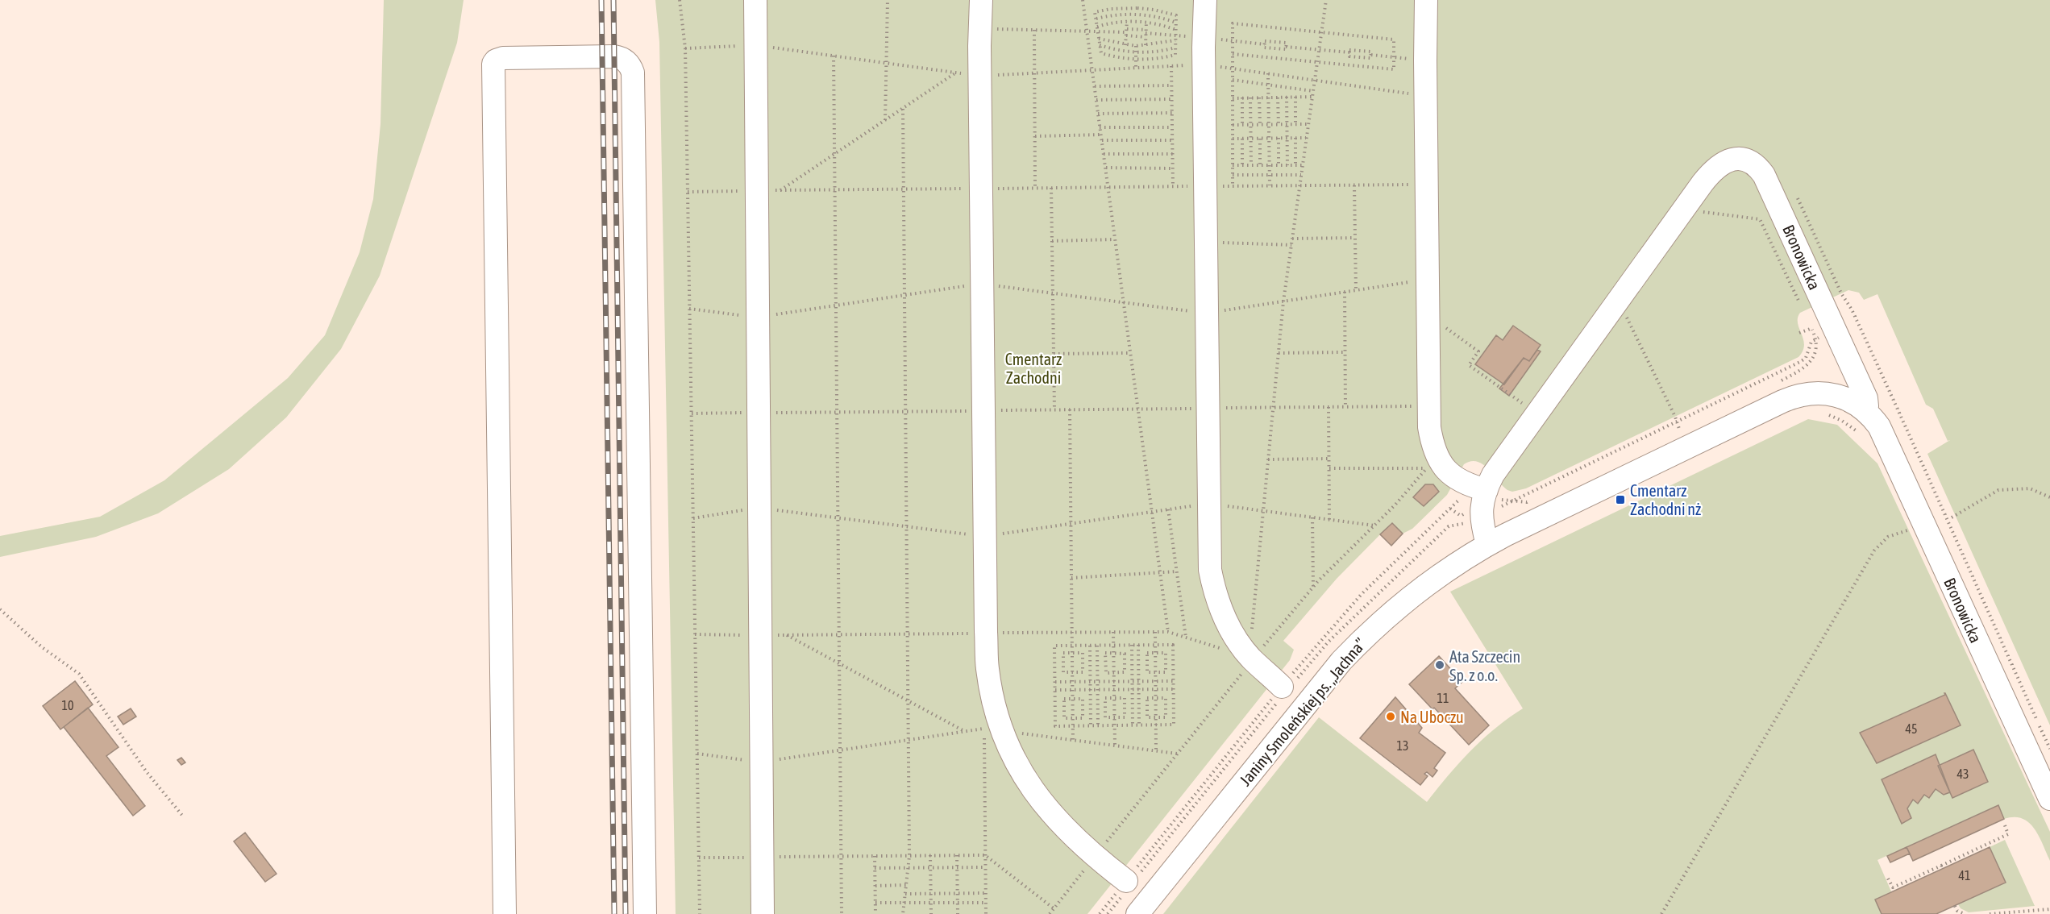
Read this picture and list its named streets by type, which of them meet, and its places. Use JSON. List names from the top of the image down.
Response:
{
  "streets": {
    "street": ["Bronowicka", "Janiny Smoleńskiej ps. „Jachna”"]
  },
  "crossings": [
    ["Bronowicka", "Janiny Smoleńskiej ps. „Jachna”"]
  ],
  "parks": ["Cmentarz Zachodni"],
  "places": {
    "transit": ["Cmentarz Zachodni nż"],
    "other": ["Ata Szczecin Sp. z o.o.", "Na Uboczu"]
  },
  "house_numbers": [
    "11",
    "10",
    "45",
    "13",
    "43",
    "41"
  ]
}
